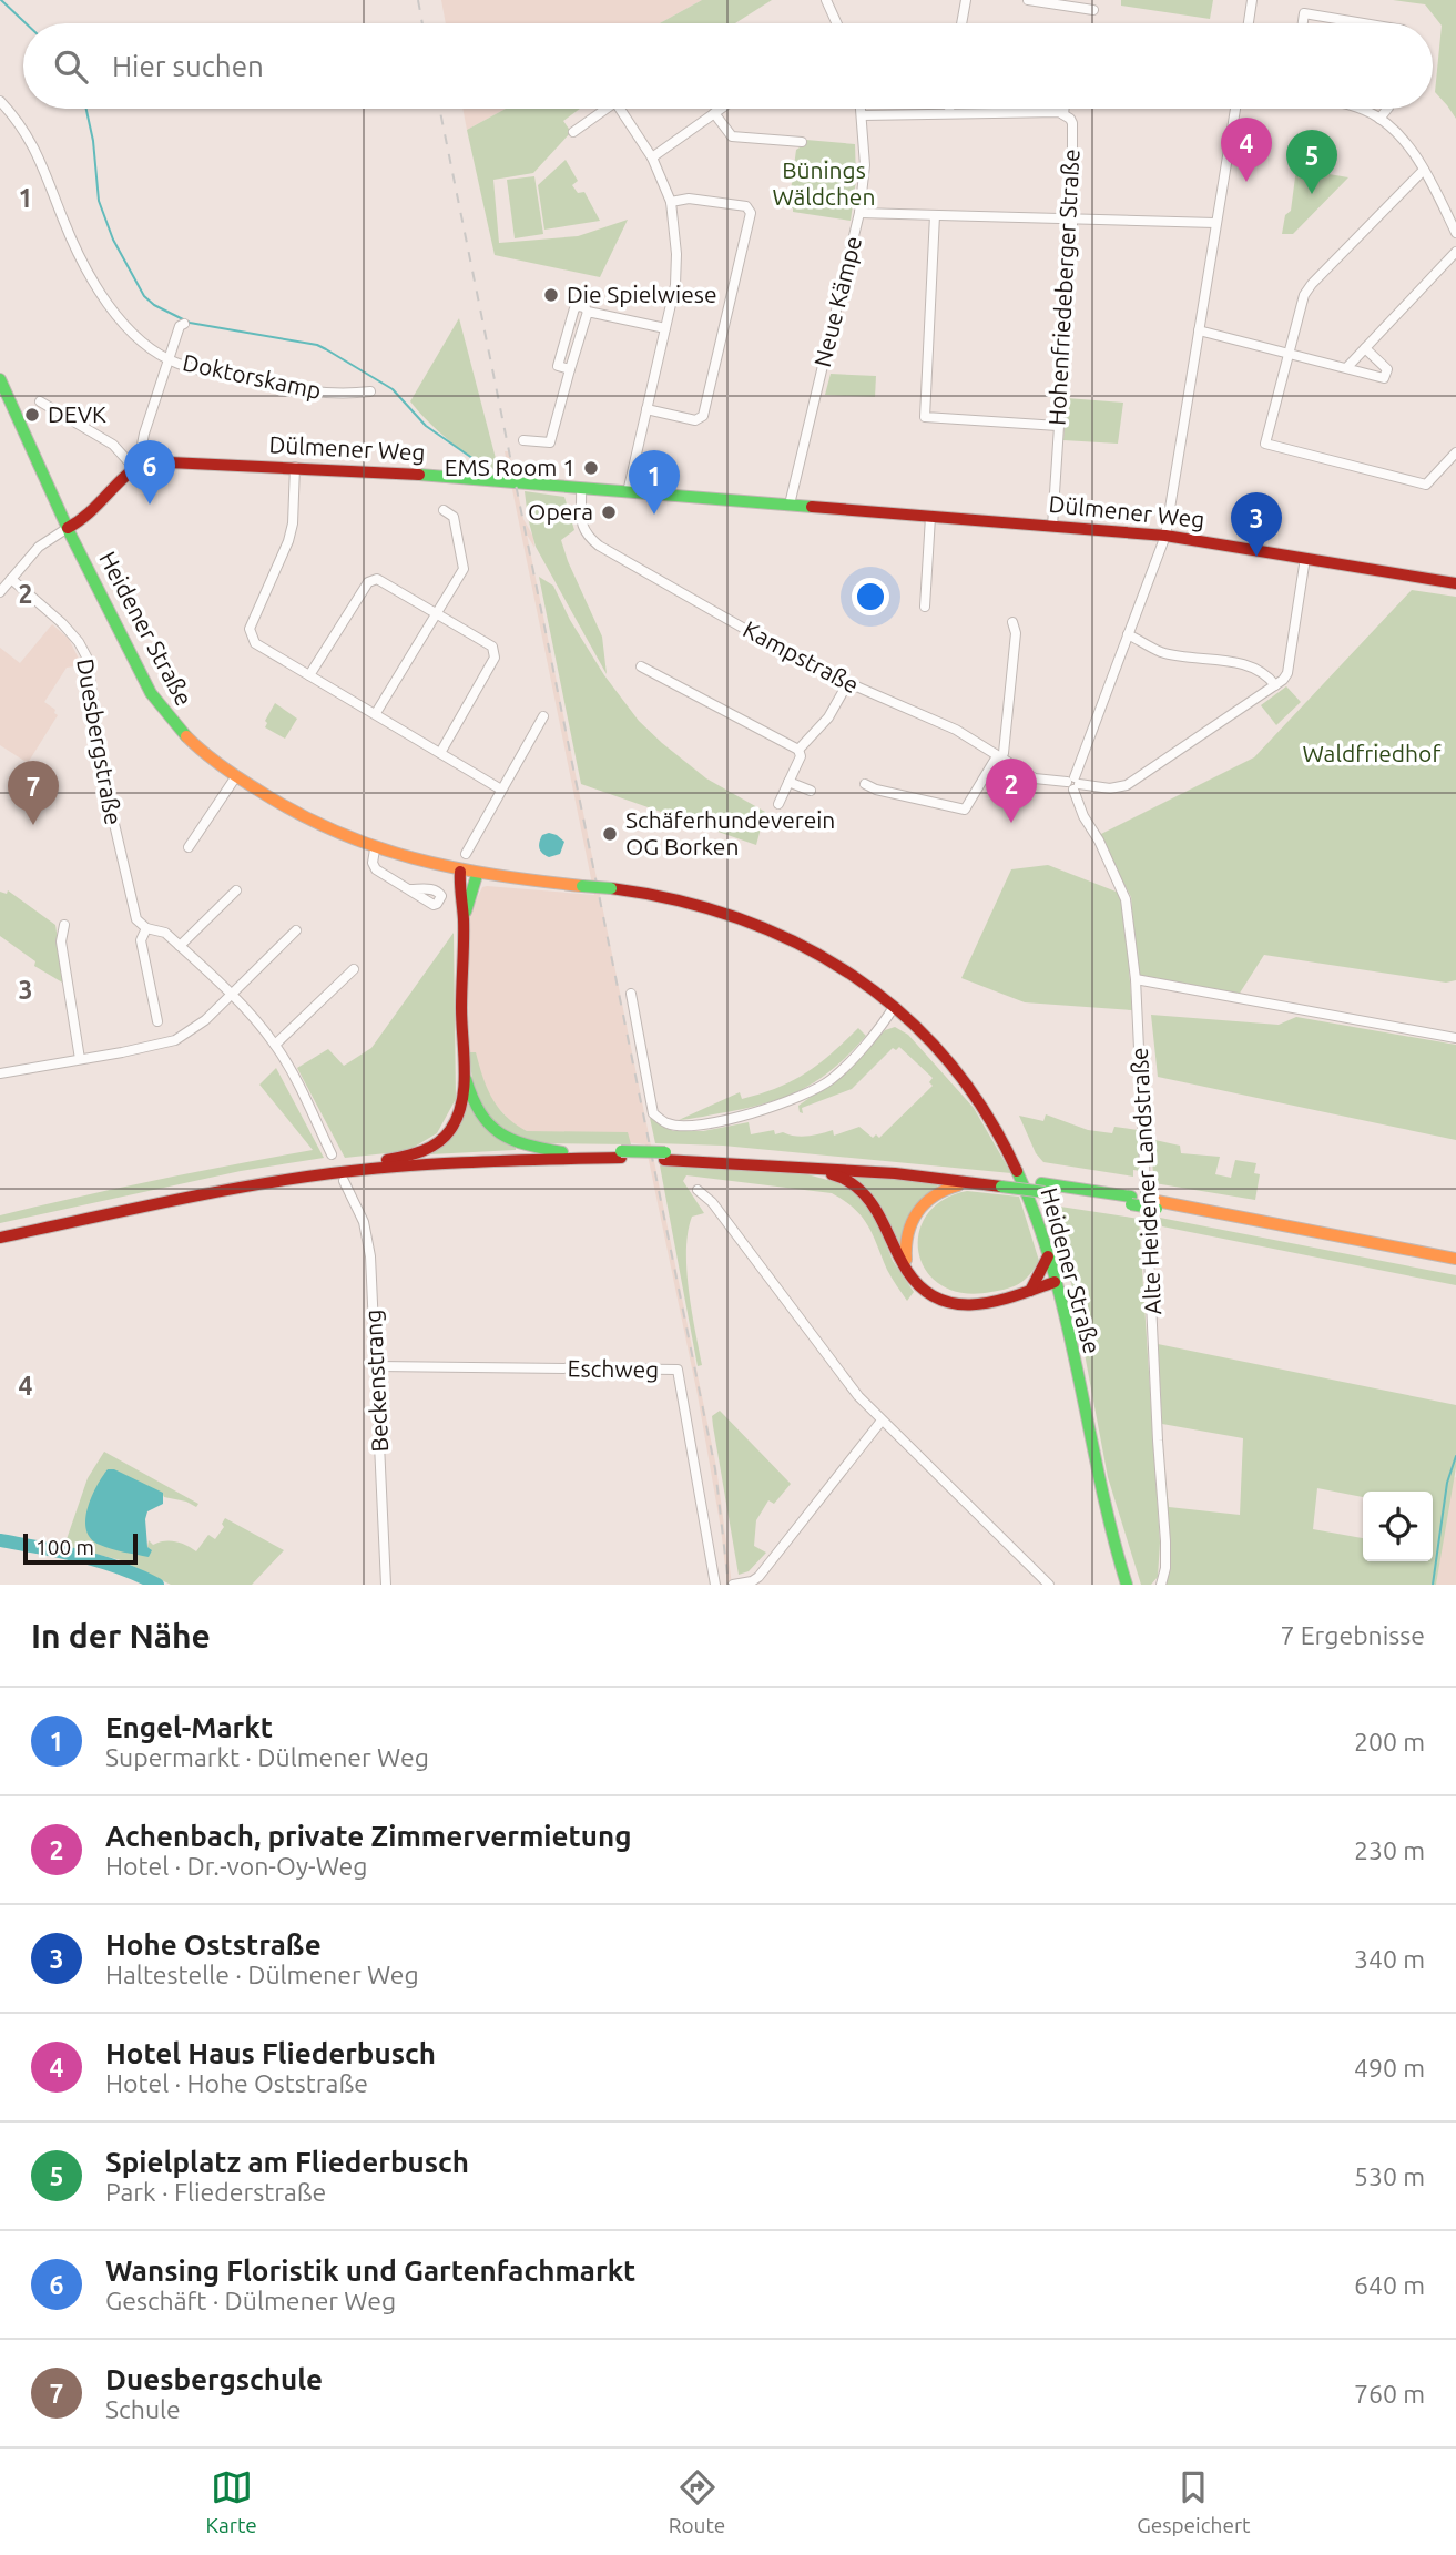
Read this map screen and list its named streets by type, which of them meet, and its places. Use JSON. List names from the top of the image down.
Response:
{
  "streets": {
    "main road": ["Dülmener Weg", "Heidener Straße"],
    "street": [
      "Hohenfriedeberger Straße",
      "Neue Kämpe",
      "Doktorskamp",
      "Kampstraße",
      "Duesbergstraße",
      "Alte Heidener Landstraße",
      "Eschweg",
      "Beckenstrang"
    ]
  },
  "crossings": [
    ["Hohenfriedeberger Straße", "Neue Kämpe"],
    ["Hohenfriedeberger Straße", "Dülmener Weg"],
    ["Neue Kämpe", "Dülmener Weg"],
    ["Dülmener Weg", "Kampstraße"],
    ["Kampstraße", "Alte Heidener Landstraße"],
    ["Eschweg", "Beckenstrang"]
  ],
  "parks": ["Bünings Wäldchen", "Waldfriedhof"],
  "places": [
    "Die Spielwiese",
    "DEVK",
    "EMS Room 1",
    "Opera",
    "Schäferhundeverein OG Borken"
  ],
  "scale_bar": "100 m",
  "page": {
    "search": "Hier suchen",
    "pins": [
      "4",
      "5",
      "6",
      "1",
      "3",
      "2",
      "7"
    ],
    "scale": "100 m",
    "heading": ["In der Nähe", "7 Ergebnisse"],
    "list": [
      {
        "mark": "1",
        "name": "Engel-Markt",
        "note": "Supermarkt · Dülmener Weg",
        "value": "200 m"
      },
      {
        "mark": "2",
        "name": "Achenbach, private Zimmervermietung",
        "note": "Hotel · Dr.-von-Oy-Weg",
        "value": "230 m"
      },
      {
        "mark": "3",
        "name": "Hohe Oststraße",
        "note": "Haltestelle · Dülmener Weg",
        "value": "340 m"
      },
      {
        "mark": "4",
        "name": "Hotel Haus Fliederbusch",
        "note": "Hotel · Hohe Oststraße",
        "value": "490 m"
      },
      {
        "mark": "5",
        "name": "Spielplatz am Fliederbusch",
        "note": "Park · Fliederstraße",
        "value": "530 m"
      },
      {
        "mark": "6",
        "name": "Wansing Floristik und Gartenfachmarkt",
        "note": "Geschäft · Dülmener Weg",
        "value": "640 m"
      },
      {
        "mark": "7",
        "name": "Duesbergschule",
        "note": "Schule",
        "value": "760 m"
      }
    ],
    "nav": ["Karte", "Route", "Gespeichert"]
  },
  "grid": {
    "rows": [
      "1",
      "2",
      "3",
      "4"
    ]
  }
}
